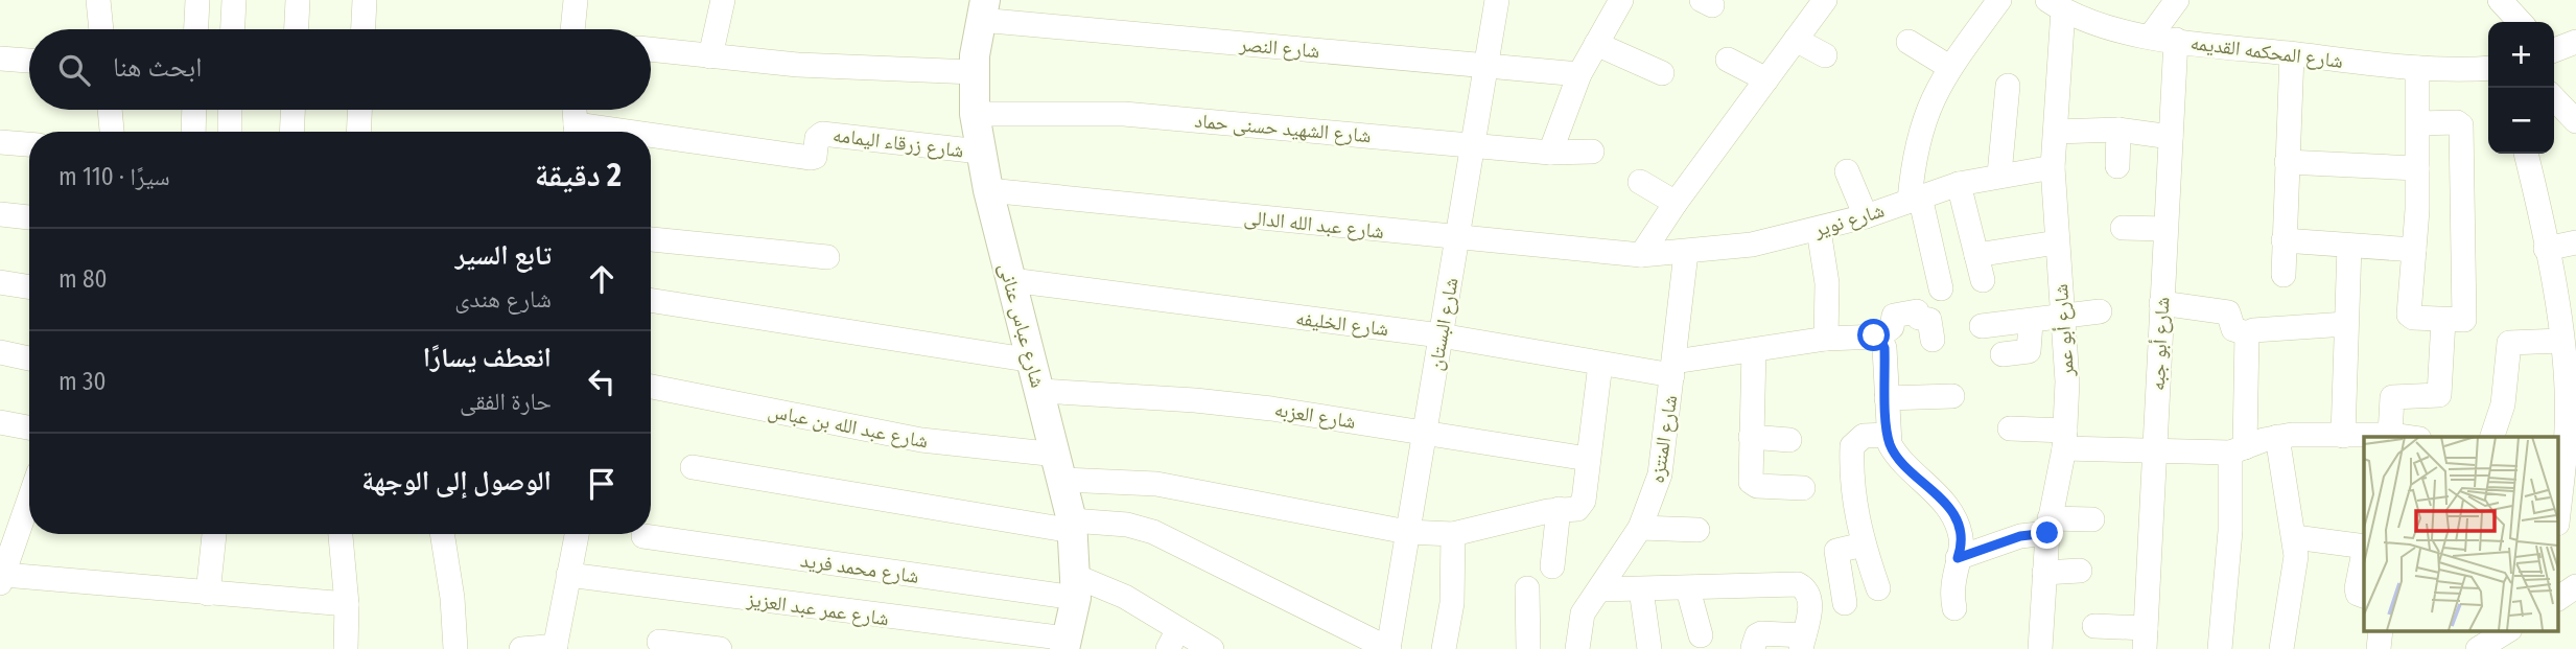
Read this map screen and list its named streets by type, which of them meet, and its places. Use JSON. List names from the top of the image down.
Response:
{
  "streets": {
    "street": [
      "شارع النصر",
      "شارع المحكمه القديمه",
      "شارع الشهيد حسنى حماد",
      "شارع زرقاء اليمامه",
      "شارع نوير",
      "شارع عبد الله الدالى",
      "شارع الخليفه",
      "شارع البستان",
      "شارع عباس عنانى",
      "شارع أبو عمر",
      "شارع أبو جبه",
      "شارع العزبه",
      "شارع عبد الله بن عباس",
      "شارع المنتزه",
      "شارع محمد فريد",
      "شارع عمر عبد العزيز"
    ]
  },
  "crossings": [
    ["شارع النصر", "شارع البستان"],
    ["شارع النصر", "شارع عباس عنانى"],
    ["شارع المحكمه القديمه", "شارع أبو عمر"],
    ["شارع المحكمه القديمه", "شارع أبو جبه"],
    ["شارع الشهيد حسنى حماد", "شارع البستان"],
    ["شارع الشهيد حسنى حماد", "شارع عباس عنانى"],
    ["شارع زرقاء اليمامه", "شارع عباس عنانى"],
    ["شارع نوير", "شارع عبد الله الدالى"],
    ["شارع نوير", "شارع أبو عمر"],
    ["شارع نوير", "شارع المنتزه"],
    ["شارع عبد الله الدالى", "شارع البستان"],
    ["شارع عبد الله الدالى", "شارع عباس عنانى"],
    ["شارع الخليفه", "شارع البستان"],
    ["شارع الخليفه", "شارع عباس عنانى"],
    ["شارع الخليفه", "شارع المنتزه"],
    ["شارع البستان", "شارع العزبه"],
    ["شارع البستان", "شارع عبد الله بن عباس"],
    ["شارع عباس عنانى", "شارع العزبه"],
    ["شارع عباس عنانى", "شارع عبد الله بن عباس"],
    ["شارع عباس عنانى", "شارع محمد فريد"],
    ["شارع عباس عنانى", "شارع عمر عبد العزيز"]
  ],
  "page": {
    "map_buttons": ["+", "−"],
    "search": "ابحث هنا",
    "heading": ["2 دقيقة", "سيرًا · 110 m"],
    "list": [
      ["تابع السير", "شارع هندى", "80 m"],
      ["انعطف يسارًا", "حارة الفقى", "30 m"],
      "الوصول إلى الوجهة"
    ]
  }
}
